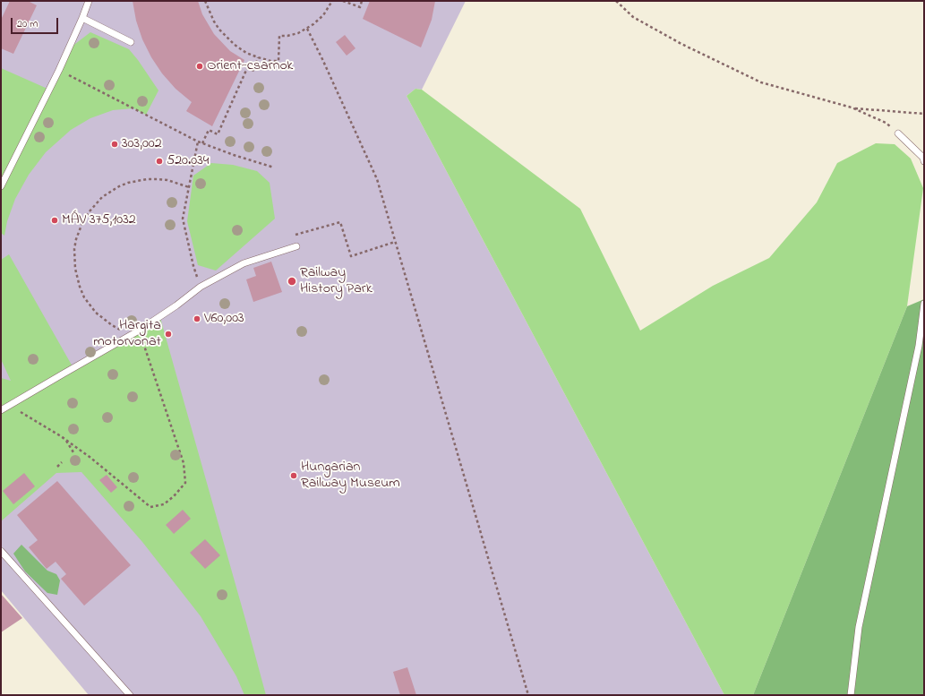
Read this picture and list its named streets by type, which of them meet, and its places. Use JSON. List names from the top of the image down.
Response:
{
  "places": [
    "Orient-csarnok",
    "303,002",
    "520.034",
    "MÁV 375,1032",
    "Railway History Park",
    "V60,003",
    "Hargita motorvonat",
    "Hungarian Railway Museum"
  ],
  "scale_bar": "20 m"
}
